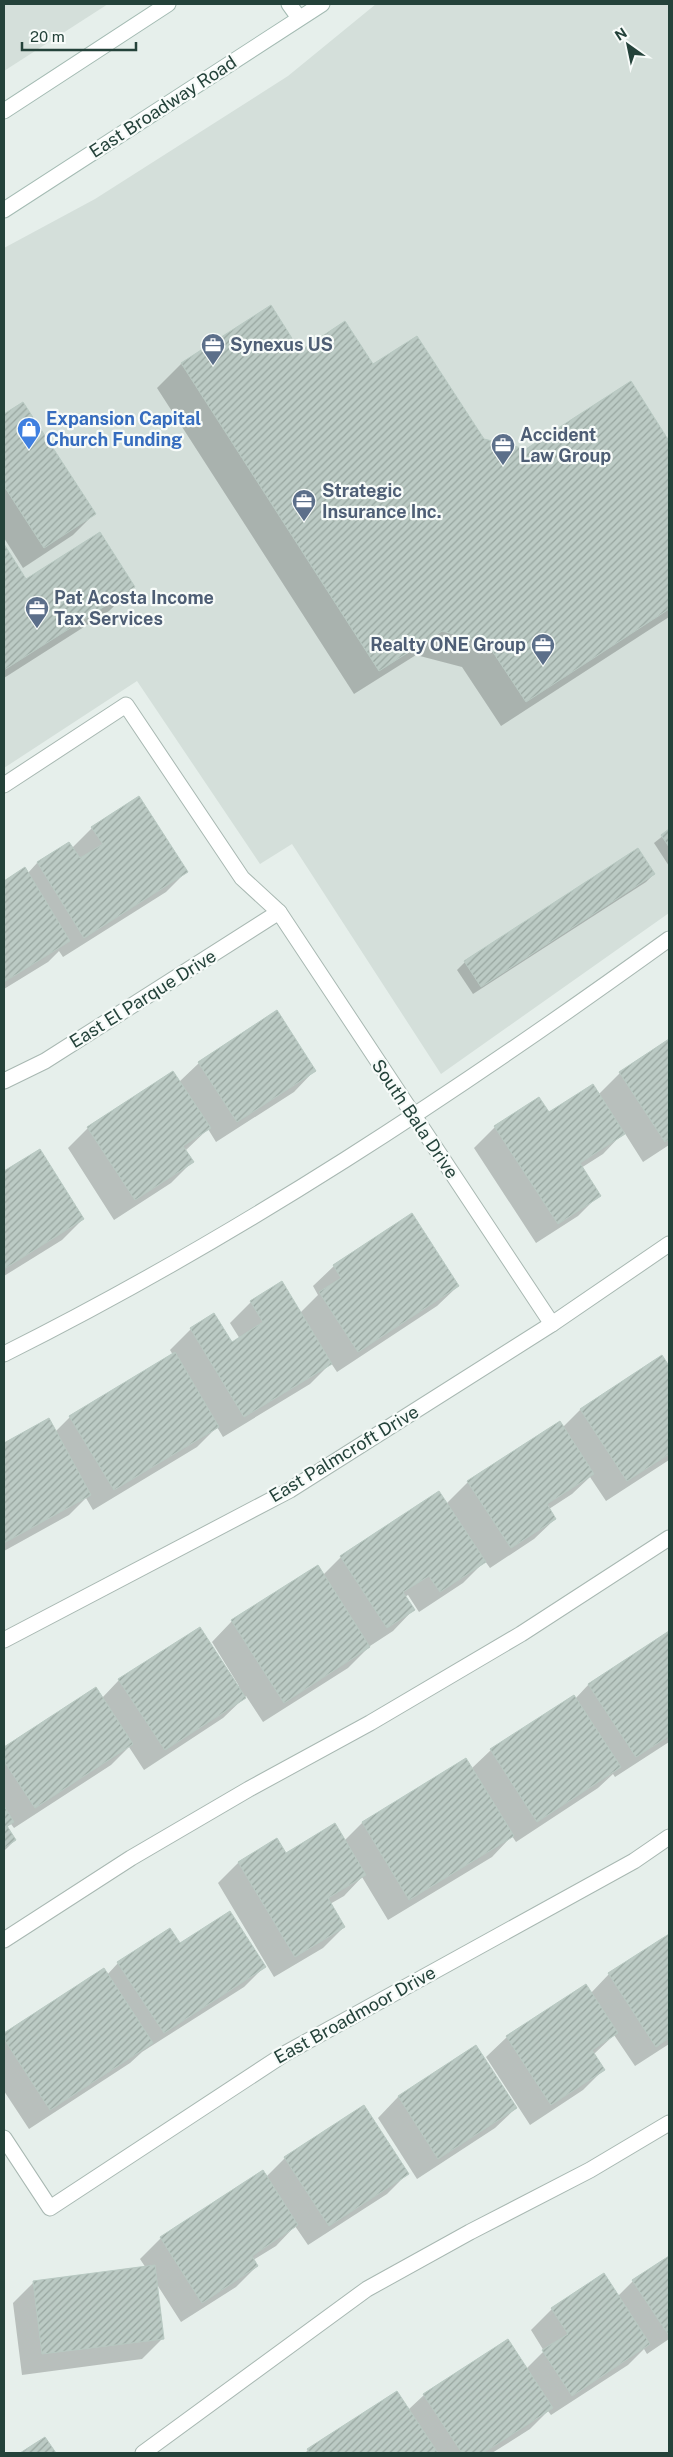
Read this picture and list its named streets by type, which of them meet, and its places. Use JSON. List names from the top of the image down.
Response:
{
  "streets": {
    "street": [
      "East Broadway Road",
      "East El Parque Drive",
      "South Bala Drive",
      "East Palmcroft Drive",
      "East Broadmoor Drive"
    ]
  },
  "crossings": [
    ["East El Parque Drive", "South Bala Drive"],
    ["South Bala Drive", "East Palmcroft Drive"]
  ],
  "places": {
    "office": [
      "Synexus US",
      "Accident Law Group",
      "Strategic Insurance Inc.",
      "Pat Acosta Income Tax Services",
      "Realty ONE Group"
    ],
    "shop": ["Expansion Capital Church Funding"]
  },
  "scale_bar": "20 m",
  "north": "top left"
}
